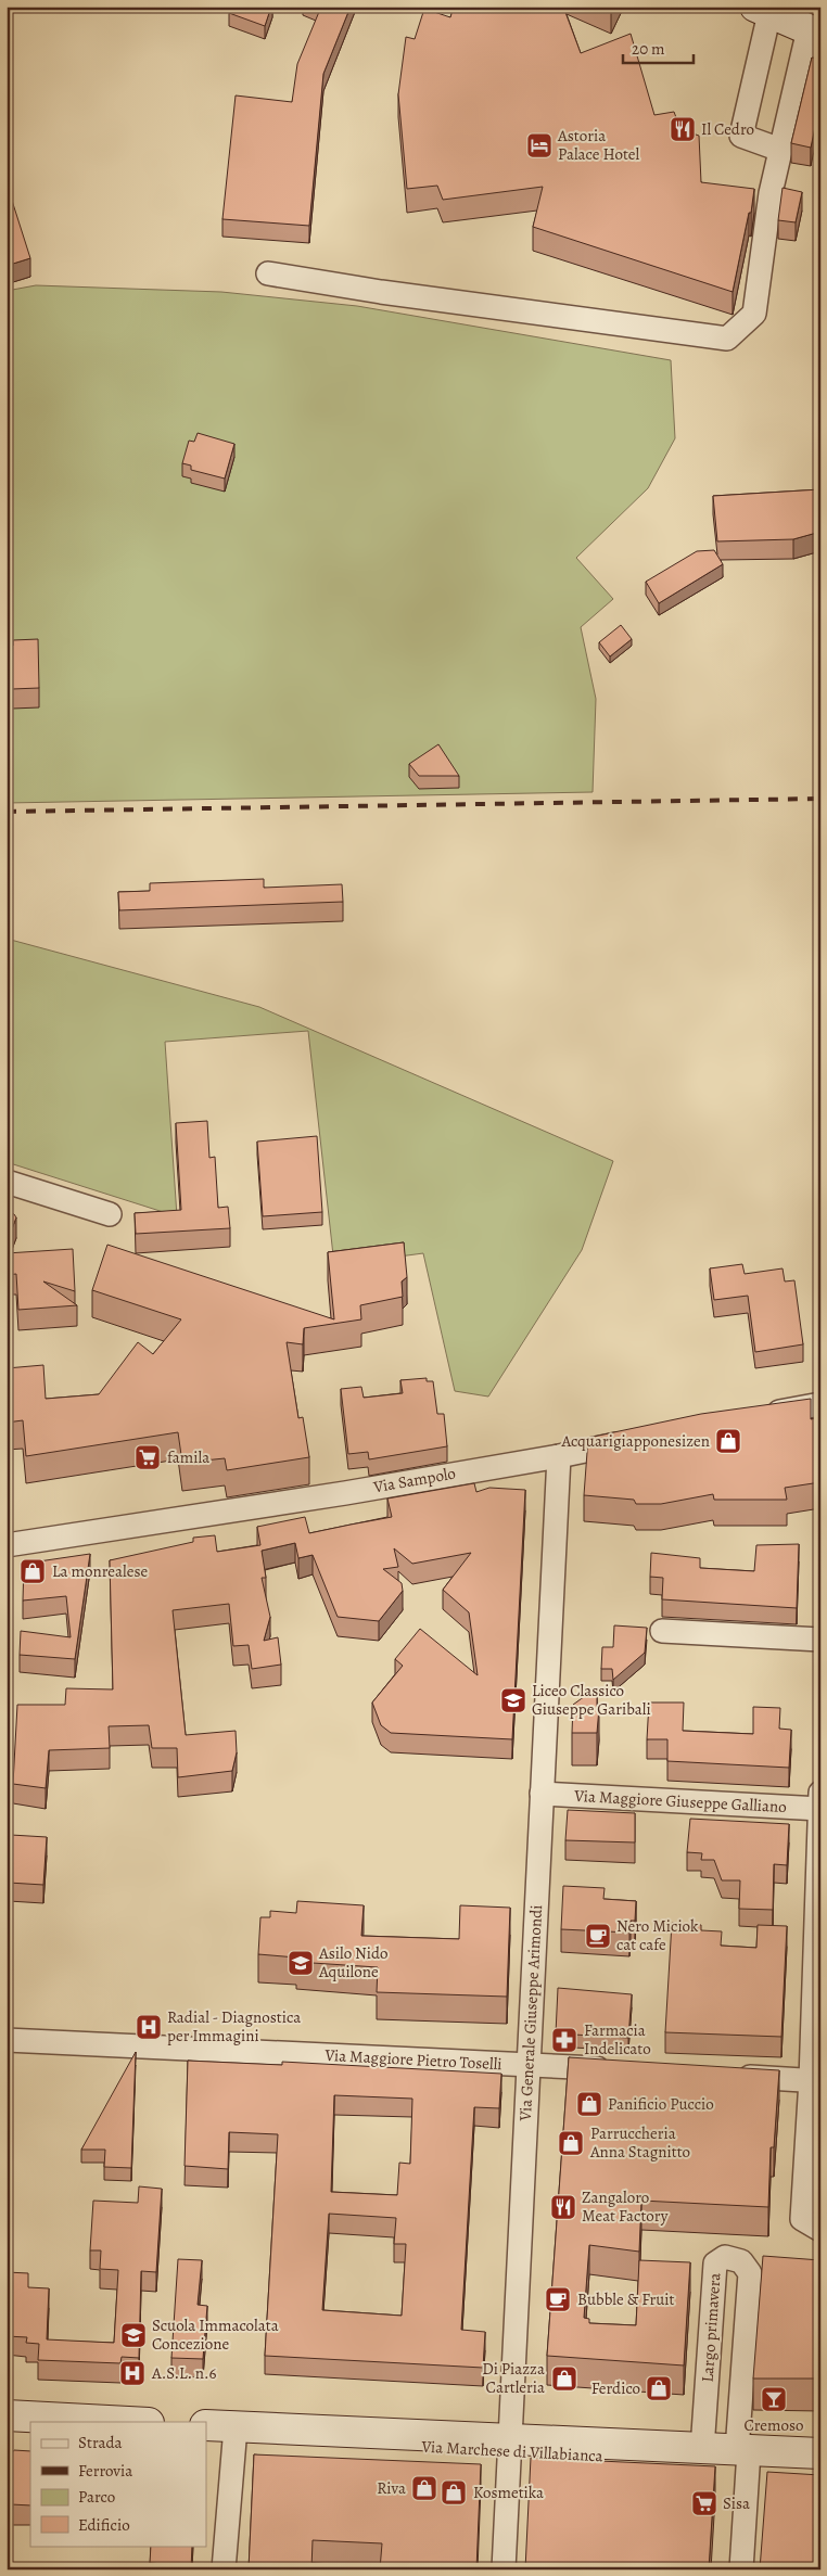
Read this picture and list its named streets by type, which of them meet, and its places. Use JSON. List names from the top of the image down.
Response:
{
  "streets": {
    "street": [
      "Via Sampolo",
      "Via Maggiore Giuseppe Galliano",
      "Via Generale Giuseppe Arimondi",
      "Via Maggiore Pietro Toselli",
      "Largo primavera",
      "Via Marchese di Villabianca"
    ]
  },
  "crossings": [
    ["Via Sampolo", "Via Generale Giuseppe Arimondi"],
    ["Via Maggiore Giuseppe Galliano", "Via Generale Giuseppe Arimondi"],
    ["Via Generale Giuseppe Arimondi", "Via Maggiore Pietro Toselli"],
    ["Via Generale Giuseppe Arimondi", "Via Marchese di Villabianca"],
    ["Largo primavera", "Via Marchese di Villabianca"]
  ],
  "places": {
    "restaurant": ["Il Cedro", "Zangaloro Meat Factory"],
    "hotel": ["Astoria Palace Hotel"],
    "shop": [
      "Acquarigiapponesizen",
      "La monrealese",
      "Panificio Puccio",
      "Parruccheria Anna Stagnitto",
      "Di Piazza Cartleria",
      "Ferdico",
      "Riva",
      "Kosmetika"
    ],
    "supermarket": ["famila", "Sisa"],
    "school or university": ["Liceo Classico Giuseppe Garibali", "Asilo Nido Aquilone", "Scuola Immacolata Concezione"],
    "cafe": ["Nero Miciok cat cafe", "Bubble & Fruit"],
    "hospital": ["Radial - Diagnostica per Immagini", "A.S.L. n.6"],
    "pharmacy": ["Farmacia Indelicato"],
    "bar": ["Cremoso"]
  },
  "legend": [
    "Strada",
    "Ferrovia",
    "Parco",
    "Edificio"
  ],
  "scale_bar": "20 m"
}
